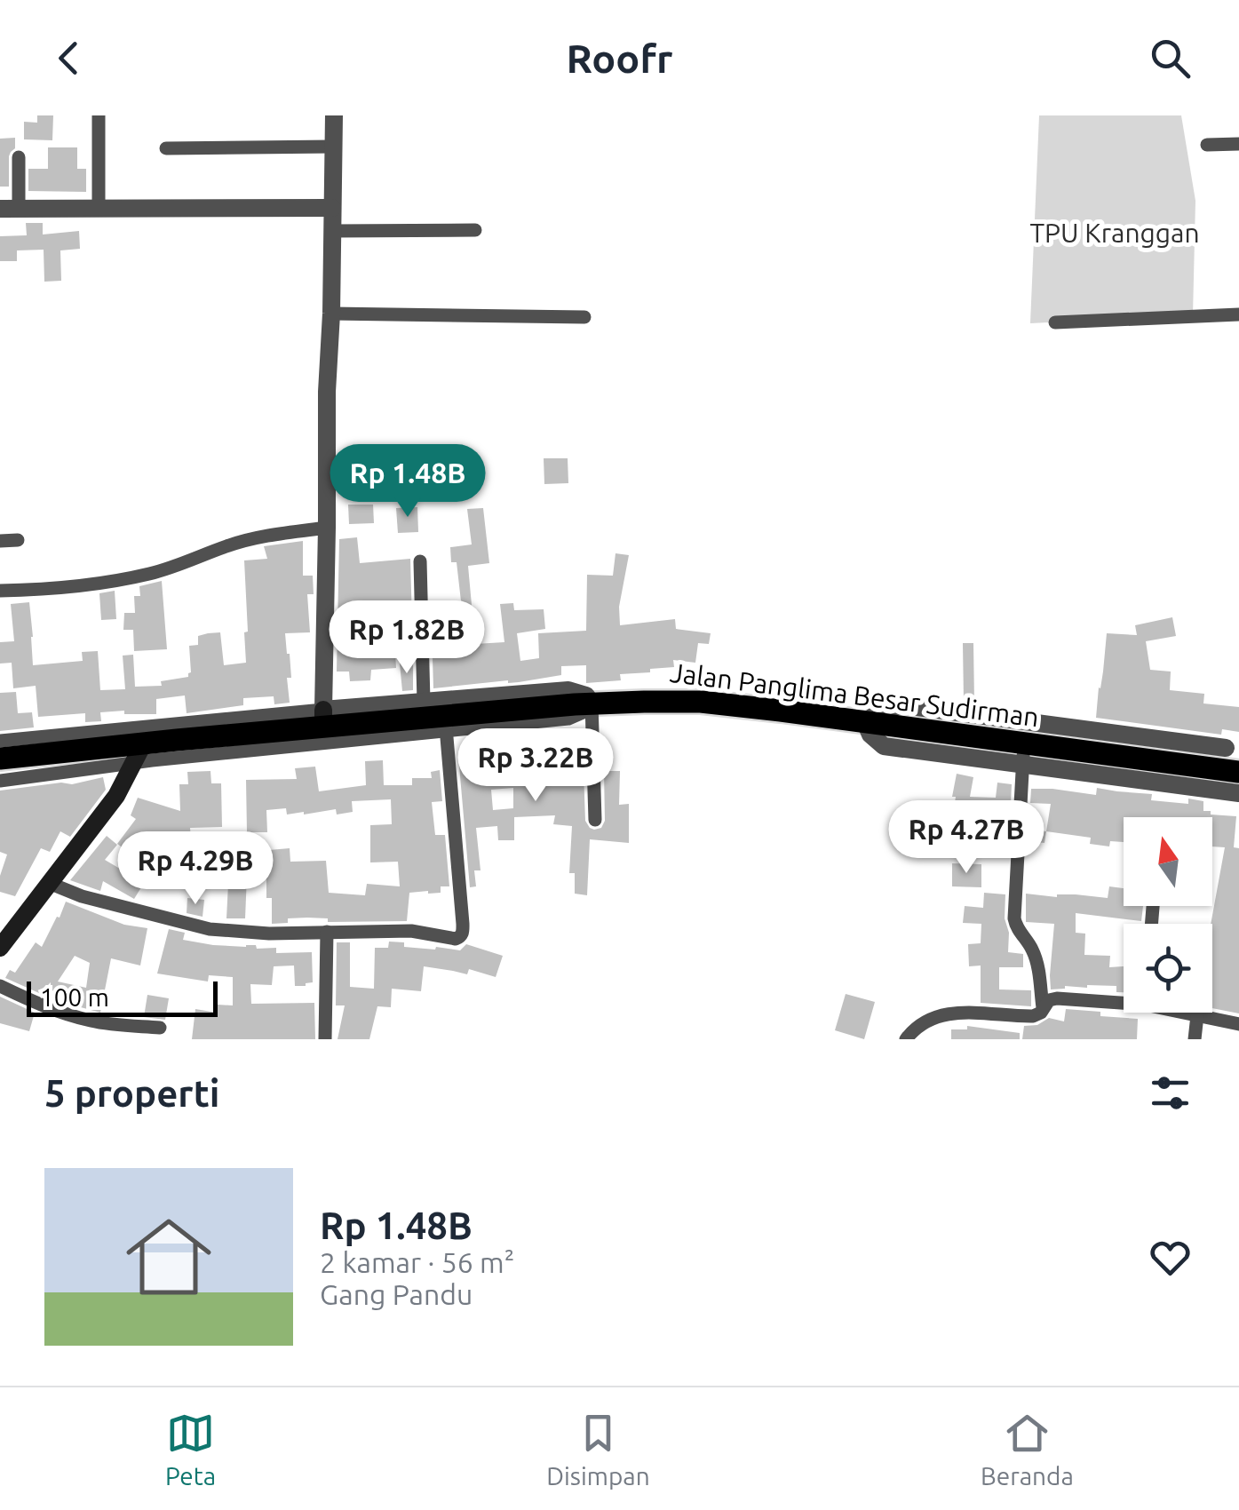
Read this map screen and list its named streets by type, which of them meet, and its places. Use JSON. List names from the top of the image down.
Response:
{
  "streets": {
    "main road": ["Jalan Panglima Besar Sudirman"]
  },
  "parks": ["TPU Kranggan"],
  "scale_bar": "100 m",
  "north": "top",
  "page": {
    "header": "Roofr",
    "price": [
      "Rp 1.48B",
      "Rp 1.82B",
      "Rp 3.22B",
      "Rp 4.27B",
      "Rp 4.29B"
    ],
    "scale": "100 m",
    "heading": "5 properti",
    "list": [
      {
        "name": "Rp 1.48B",
        "note": "2 kamar · 56 m² · Gang Pandu"
      }
    ],
    "tabs": ["Peta", "Disimpan", "Beranda"]
  }
}
